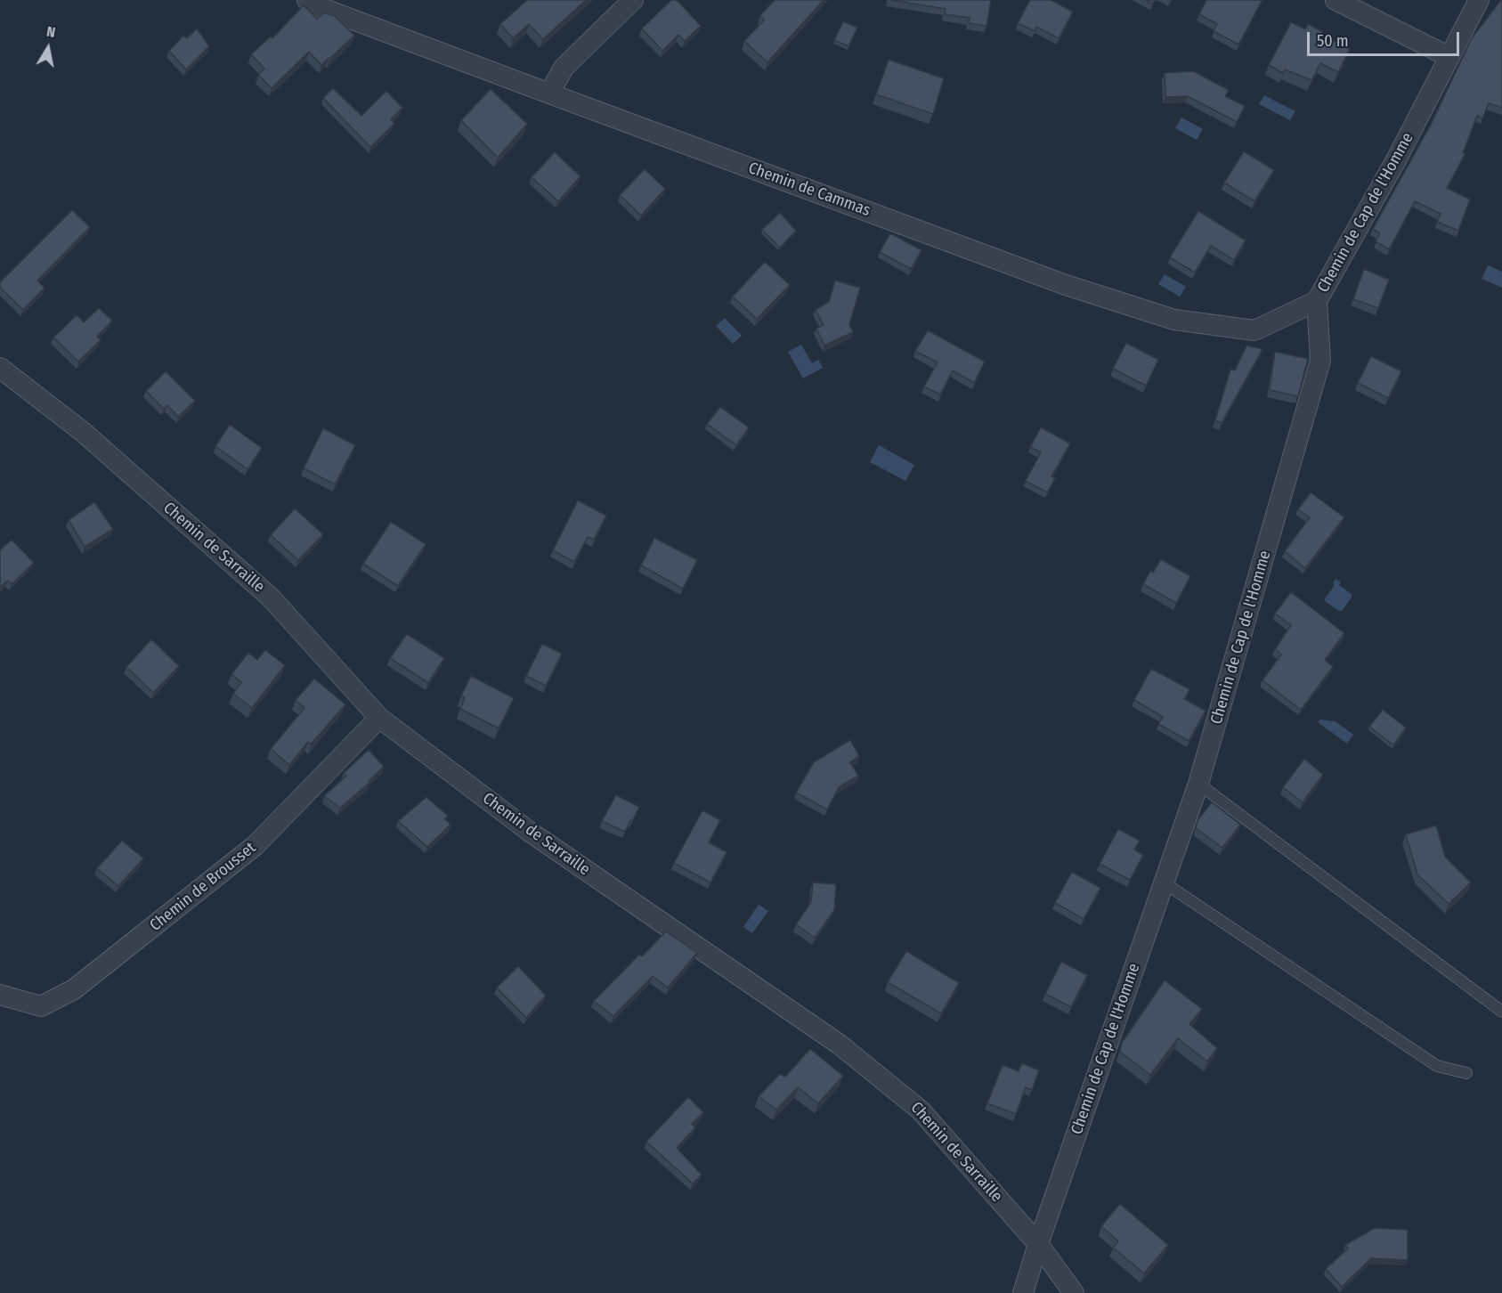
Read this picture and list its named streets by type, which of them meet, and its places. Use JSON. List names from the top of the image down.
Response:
{
  "streets": {
    "street": [
      "Chemin de Cammas",
      "Chemin de Cap de l'Homme",
      "Chemin de Sarraille",
      "Chemin de Brousset"
    ]
  },
  "crossings": [
    ["Chemin de Cammas", "Chemin de Cap de l'Homme"],
    ["Chemin de Cap de l'Homme", "Chemin de Sarraille"],
    ["Chemin de Sarraille", "Chemin de Brousset"]
  ],
  "scale_bar": "50 m",
  "north": "top"
}
